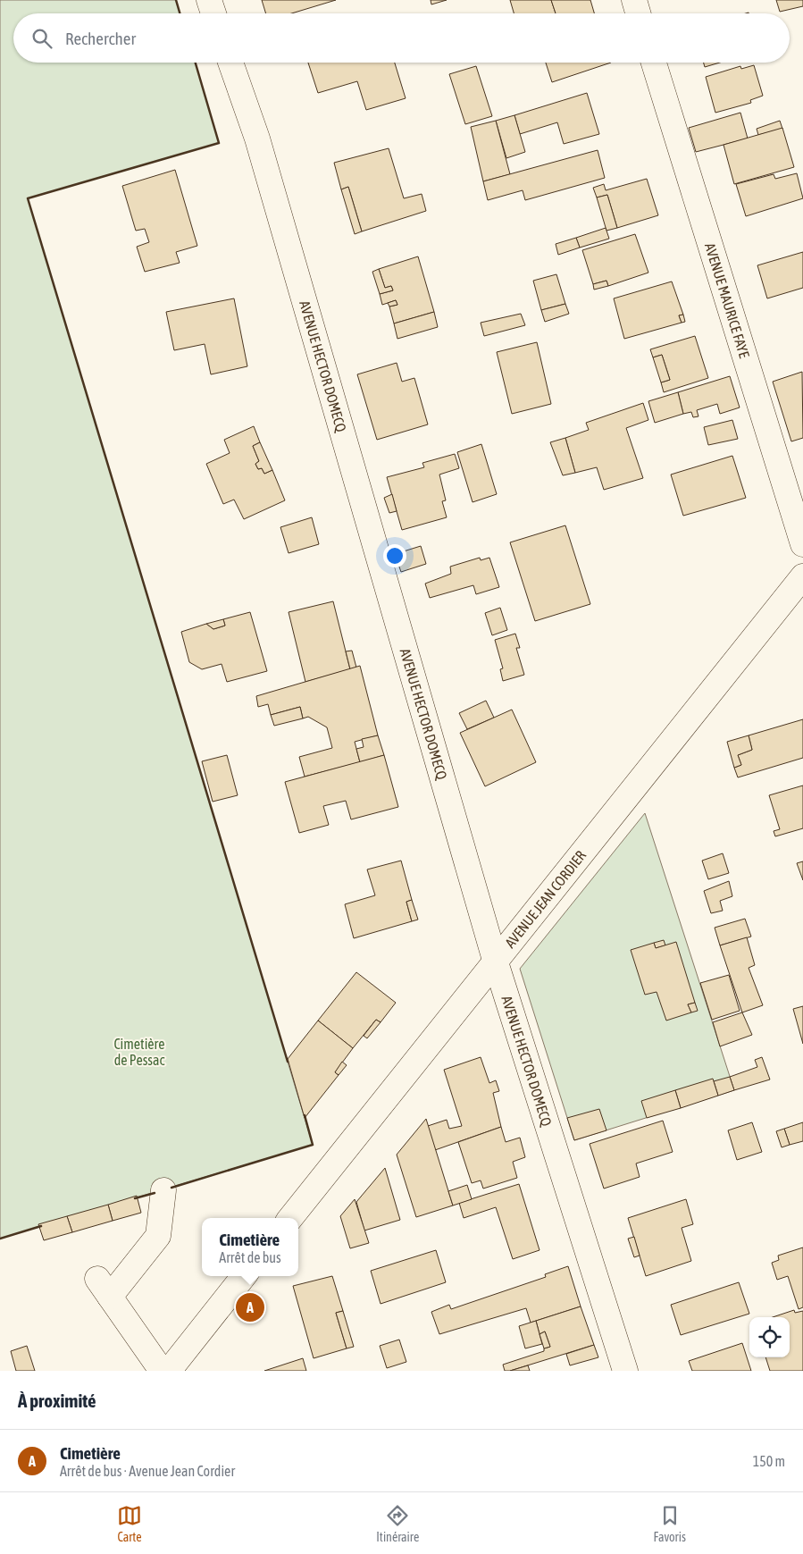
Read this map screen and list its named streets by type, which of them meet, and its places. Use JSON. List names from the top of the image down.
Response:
{
  "streets": {
    "street": ["AVENUE MAURICE FAYE", "AVENUE HECTOR DOMECQ", "AVENUE JEAN CORDIER"]
  },
  "crossings": [
    ["AVENUE HECTOR DOMECQ", "AVENUE JEAN CORDIER"]
  ],
  "parks": ["Cimetière de Pessac"],
  "page": {
    "search": "Rechercher",
    "popup": ["Cimetière", "Arrêt de bus"],
    "pins": "A",
    "heading": "À proximité",
    "list": [
      {
        "mark": "A",
        "name": "Cimetière",
        "note": "Arrêt de bus · Avenue Jean Cordier",
        "value": "150 m"
      }
    ],
    "nav": ["Carte", "Itinéraire", "Favoris"]
  }
}
